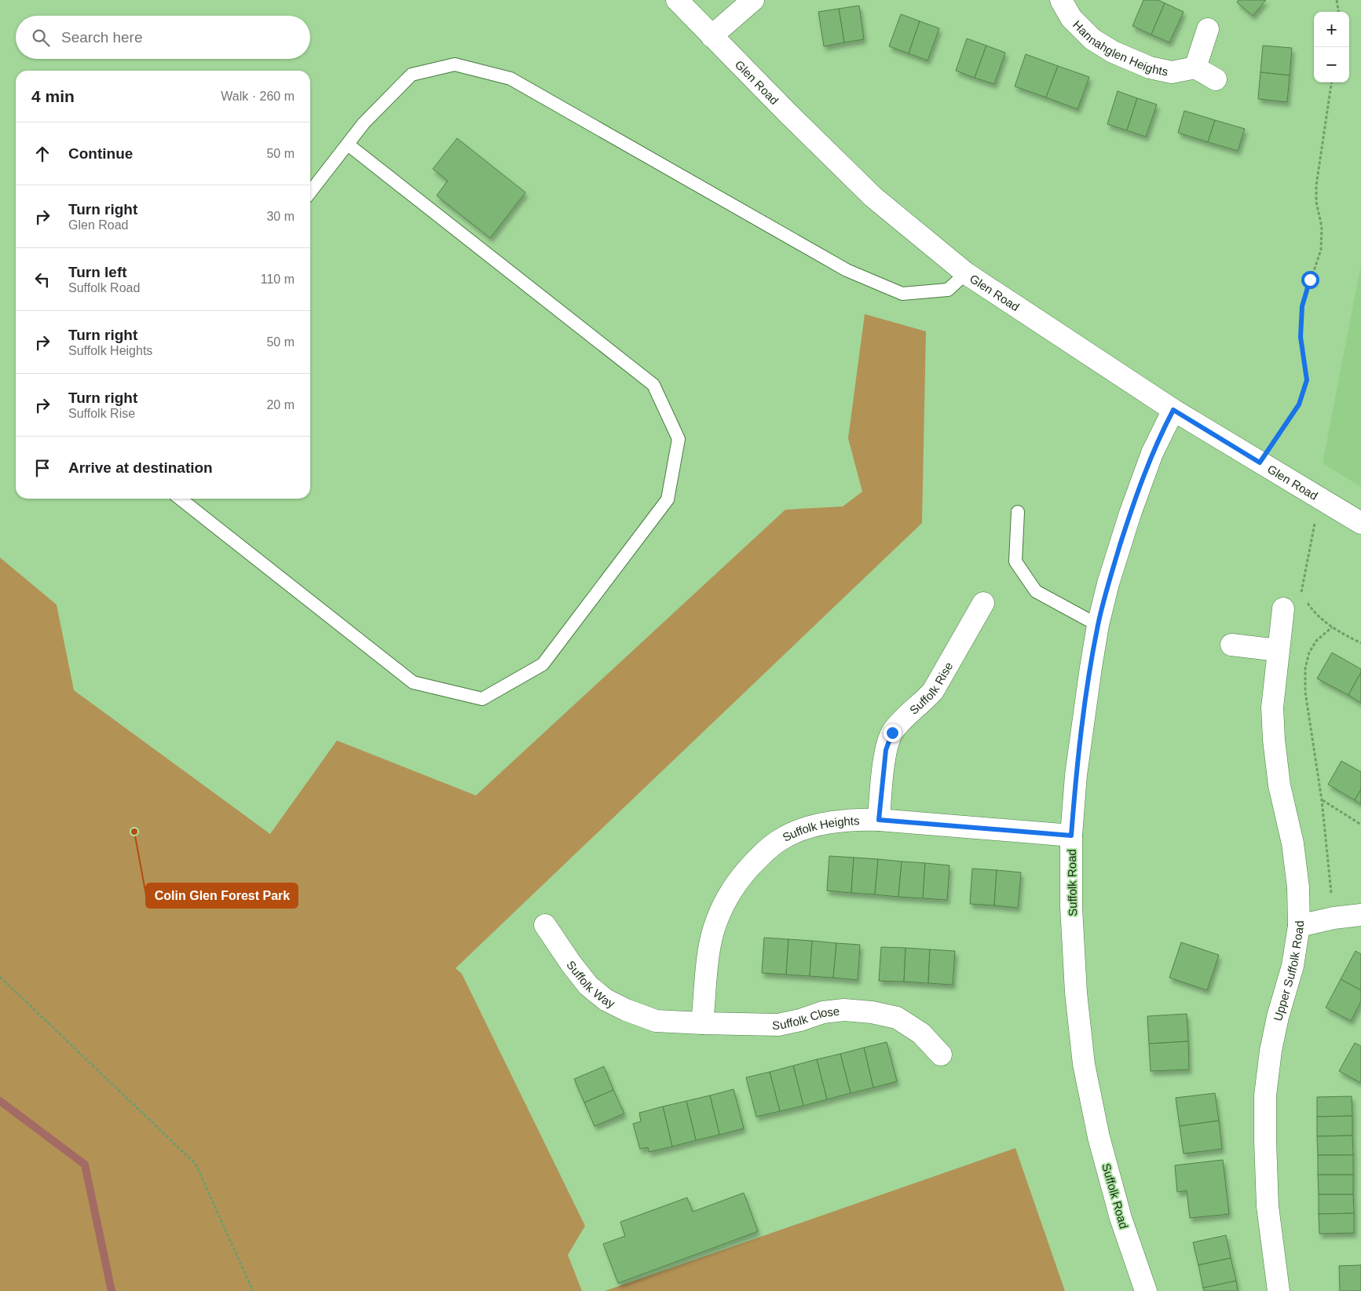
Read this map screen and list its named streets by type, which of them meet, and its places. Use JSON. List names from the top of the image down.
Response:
{
  "streets": {
    "street": [
      "Hannahglen Heights",
      "Glen Road",
      "Suffolk Rise",
      "Suffolk Heights",
      "Suffolk Road",
      "Upper Suffolk Road",
      "Suffolk Way",
      "Suffolk Close"
    ]
  },
  "crossings": [
    ["Glen Road", "Suffolk Road"],
    ["Suffolk Rise", "Suffolk Heights"],
    ["Suffolk Heights", "Suffolk Road"],
    ["Suffolk Heights", "Suffolk Close"],
    ["Suffolk Way", "Suffolk Close"]
  ],
  "places": ["Colin Glen Forest Park"],
  "page": {
    "map_buttons": ["+", "−"],
    "search": "Search here",
    "heading": ["4 min", "Walk · 260 m"],
    "list": [
      ["Continue", "50 m"],
      ["Turn right", "Glen Road", "30 m"],
      ["Turn left", "Suffolk Road", "110 m"],
      ["Turn right", "Suffolk Heights", "50 m"],
      ["Turn right", "Suffolk Rise", "20 m"],
      "Arrive at destination"
    ]
  }
}
